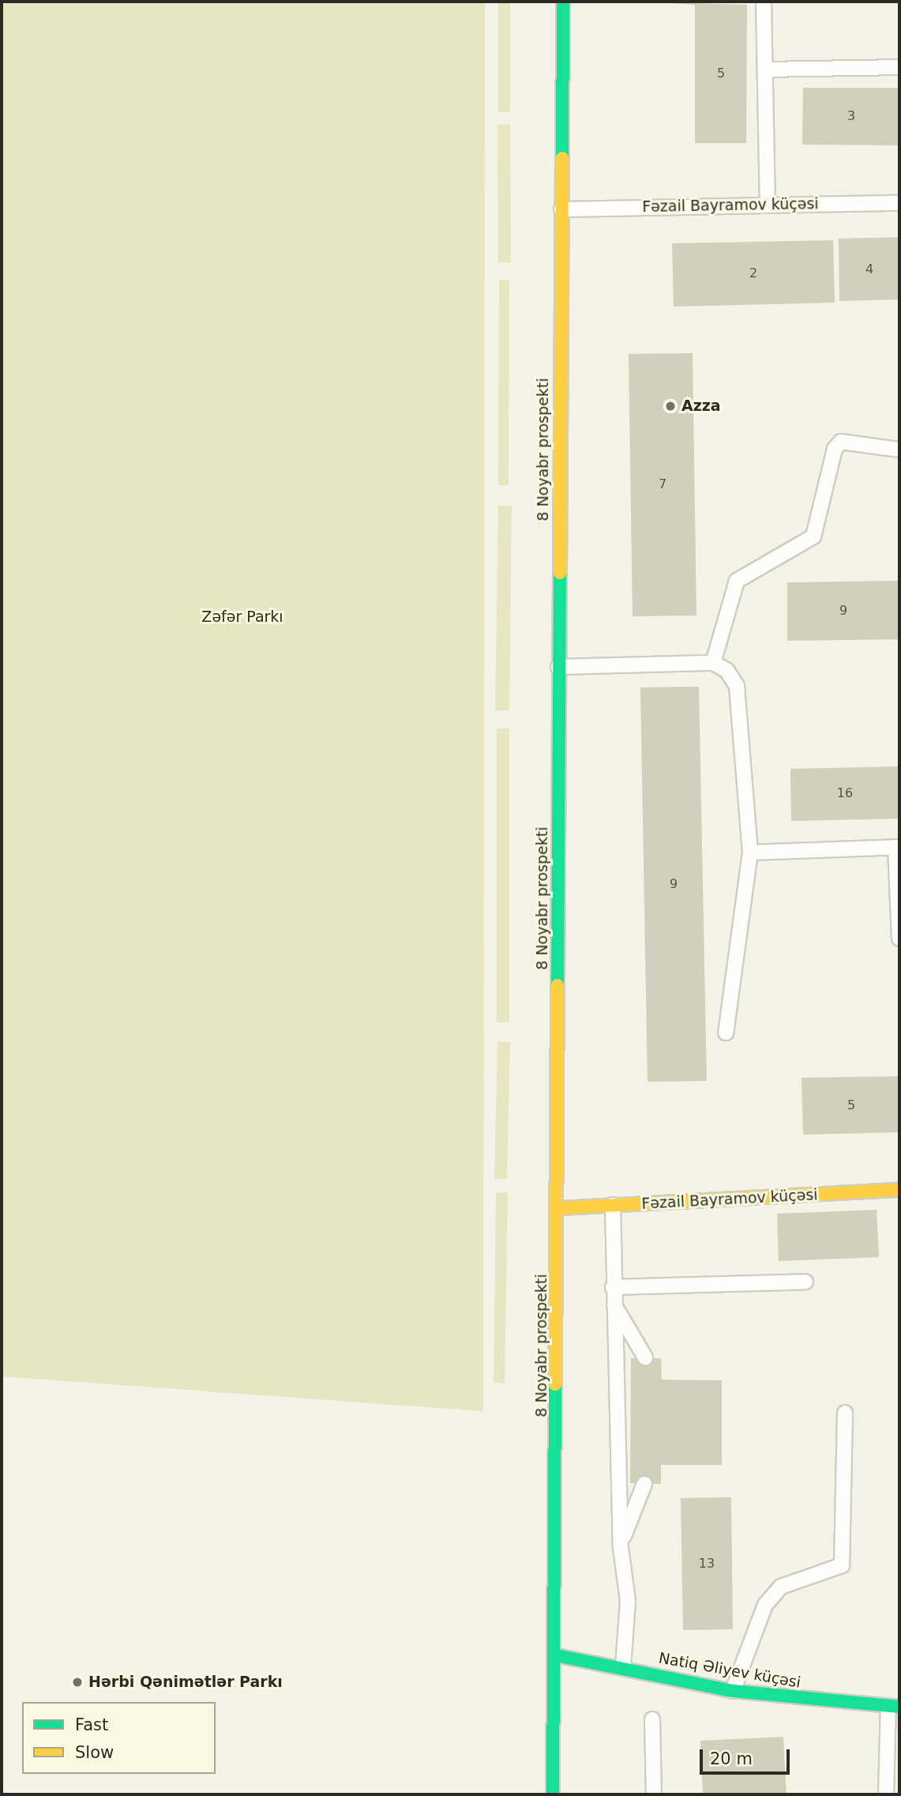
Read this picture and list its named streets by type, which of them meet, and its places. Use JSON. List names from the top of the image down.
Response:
{
  "streets": {
    "main road": ["Fəzail Bayramov küçəsi", "8 Noyabr prospekti", "Natiq Əliyev küçəsi"]
  },
  "crossings": [
    ["Fəzail Bayramov küçəsi", "8 Noyabr prospekti"],
    ["8 Noyabr prospekti", "Natiq Əliyev küçəsi"]
  ],
  "parks": ["Zəfər Parkı"],
  "places": ["Azza", "Hərbi Qənimətlər Parkı"],
  "house_numbers": [
    "5",
    "3",
    "4",
    "2",
    "7",
    "9",
    "16",
    "9",
    "5",
    "13"
  ],
  "legend": ["Fast", "Slow"],
  "scale_bar": "20 m"
}
